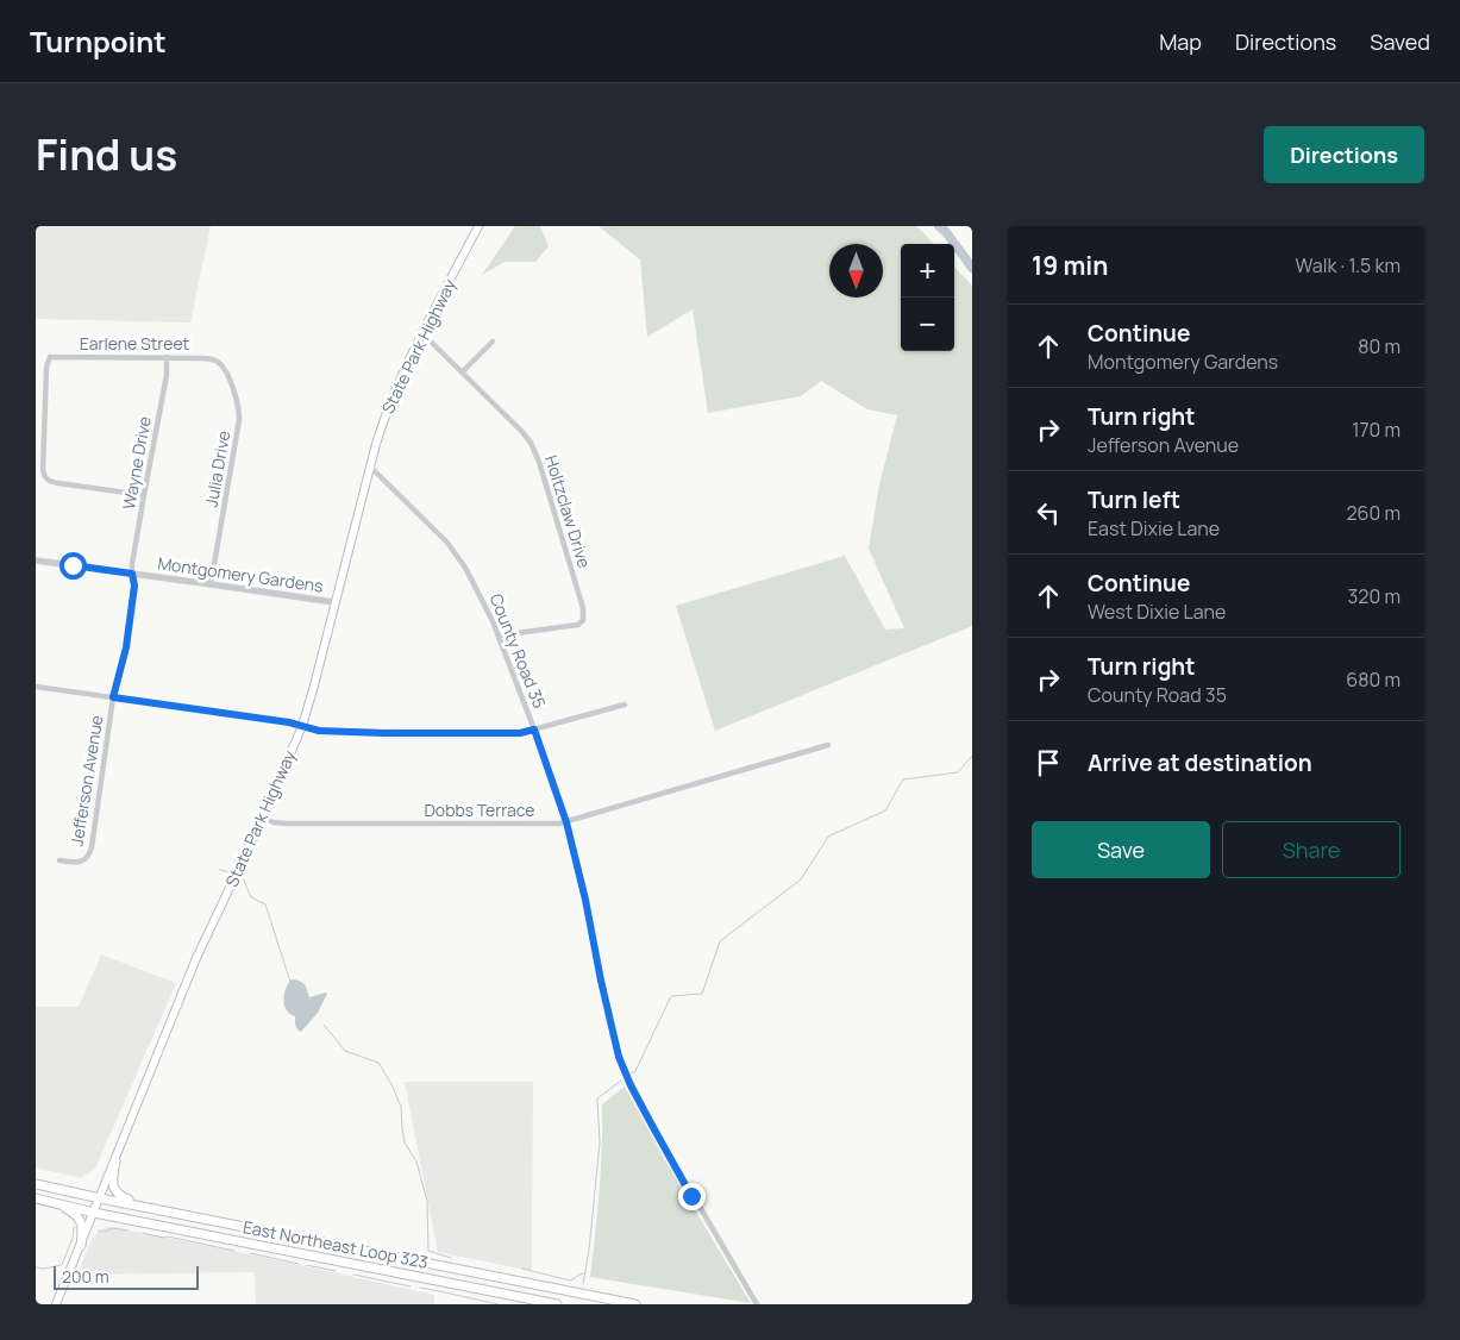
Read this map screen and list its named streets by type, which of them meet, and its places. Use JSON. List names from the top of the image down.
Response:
{
  "streets": {
    "highway": ["East Northeast Loop 323"],
    "main road": ["State Park Highway"],
    "street": [
      "Earlene Street",
      "Wayne Drive",
      "Julia Drive",
      "Holtzclaw Drive",
      "Montgomery Gardens",
      "County Road 35",
      "Jefferson Avenue",
      "Dobbs Terrace"
    ]
  },
  "crossings": [
    ["Earlene Street", "Wayne Drive"],
    ["Earlene Street", "Julia Drive"],
    ["State Park Highway", "Holtzclaw Drive"],
    ["State Park Highway", "Montgomery Gardens"],
    ["State Park Highway", "County Road 35"],
    ["State Park Highway", "Dobbs Terrace"],
    ["State Park Highway", "East Northeast Loop 323"],
    ["Wayne Drive", "Montgomery Gardens"],
    ["Wayne Drive", "Jefferson Avenue"],
    ["Julia Drive", "Montgomery Gardens"],
    ["Holtzclaw Drive", "County Road 35"],
    ["Montgomery Gardens", "Jefferson Avenue"],
    ["County Road 35", "Dobbs Terrace"]
  ],
  "scale_bar": "200 m",
  "north": "bottom",
  "page": {
    "header": "Turnpoint",
    "nav": ["Map", "Directions", "Saved"],
    "title": "Find us",
    "buttons": [
      "Directions",
      ["Save", "Share"]
    ],
    "heading": ["19 min", "Walk · 1.5 km"],
    "map_buttons": ["+", "−"],
    "list": [
      ["Continue", "Montgomery Gardens", "80 m"],
      ["Turn right", "Jefferson Avenue", "170 m"],
      ["Turn left", "East Dixie Lane", "260 m"],
      ["Continue", "West Dixie Lane", "320 m"],
      ["Turn right", "County Road 35", "680 m"],
      "Arrive at destination"
    ],
    "scale": "200 m"
  }
}
